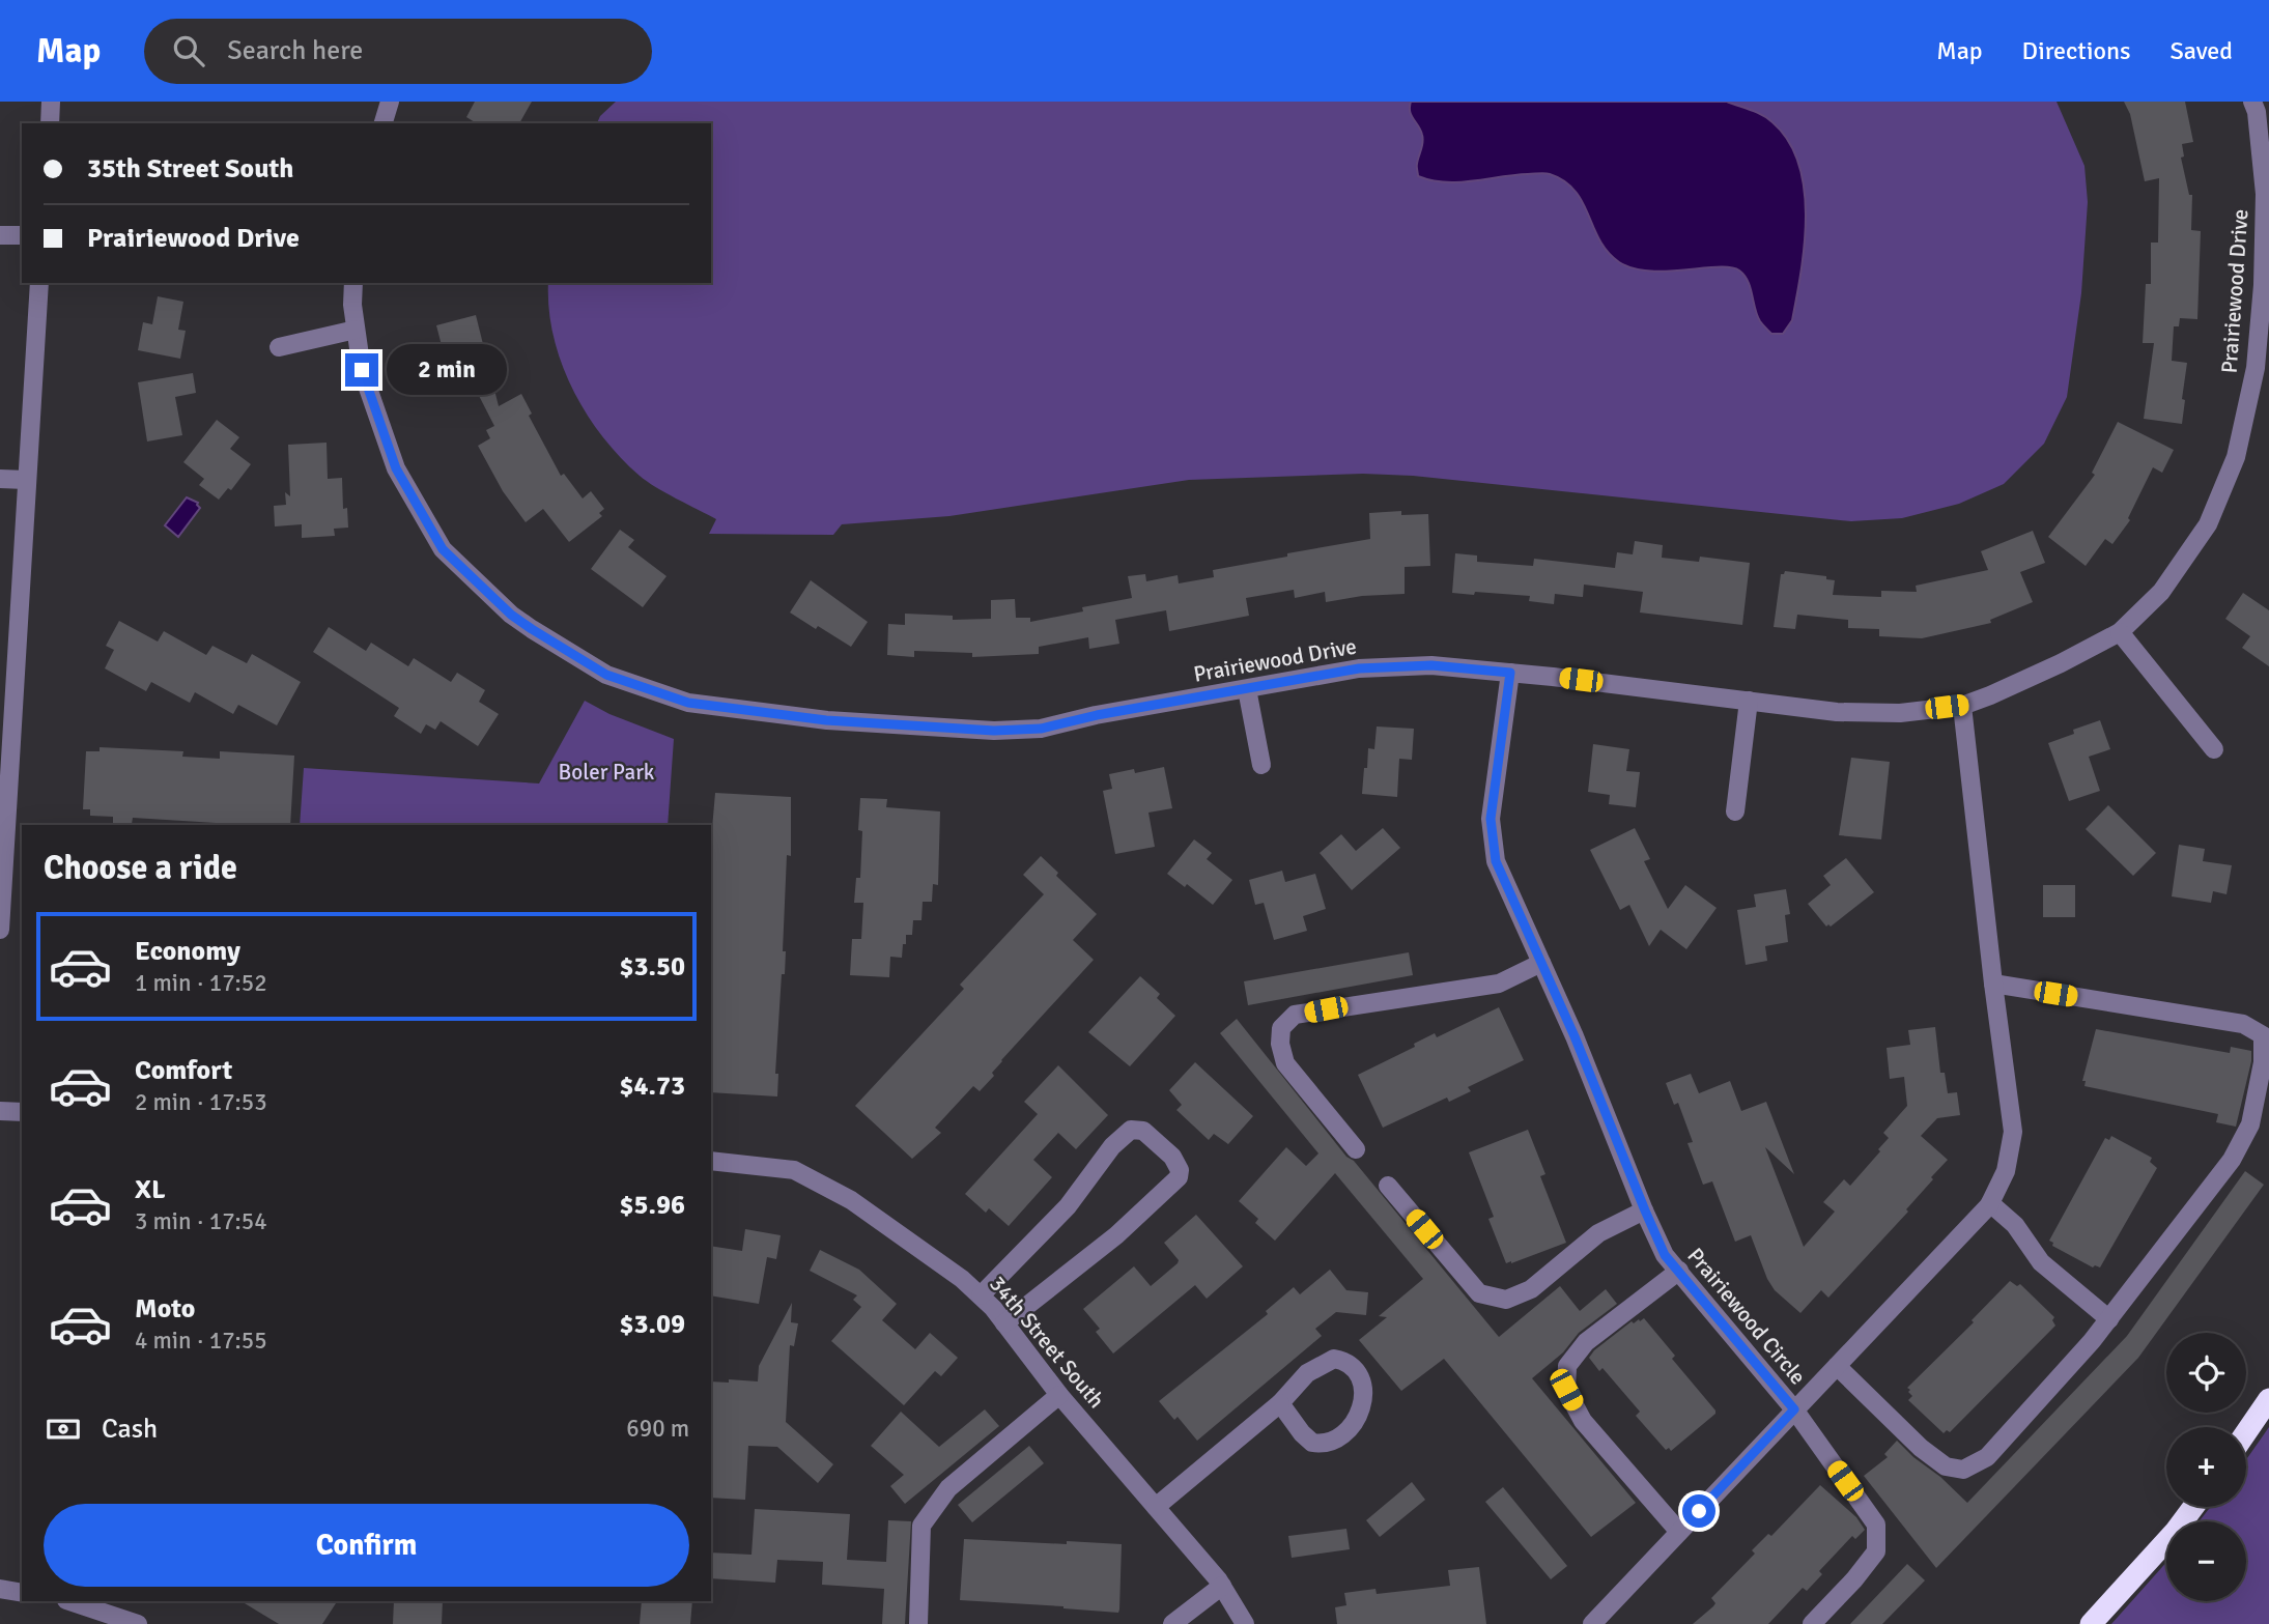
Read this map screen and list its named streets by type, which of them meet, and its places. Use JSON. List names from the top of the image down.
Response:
{
  "streets": {
    "street": ["Prairiewood Drive", "Prairiewood Circle", "34th Street South"]
  },
  "crossings": [
    ["Prairiewood Drive", "Prairiewood Circle"]
  ],
  "parks": ["Boler Park"],
  "page": {
    "header": "Map",
    "search": "Search here",
    "nav": ["Map", "Directions", "Saved"],
    "banner": ["35th Street South", "Prairiewood Drive"],
    "bubble": "2 min",
    "heading": "Choose a ride",
    "list": [
      {
        "name": "Economy",
        "note": "1 min · 17:52",
        "value": "$3.50"
      },
      {
        "name": "Comfort",
        "note": "2 min · 17:53",
        "value": "$4.73"
      },
      {
        "name": "XL",
        "note": "3 min · 17:54",
        "value": "$5.96"
      },
      {
        "name": "Moto",
        "note": "4 min · 17:55",
        "value": "$3.09"
      }
    ],
    "map_buttons": ["+", "−"],
    "pay": ["Cash", "690 m"],
    "buttons": "Confirm"
  }
}
